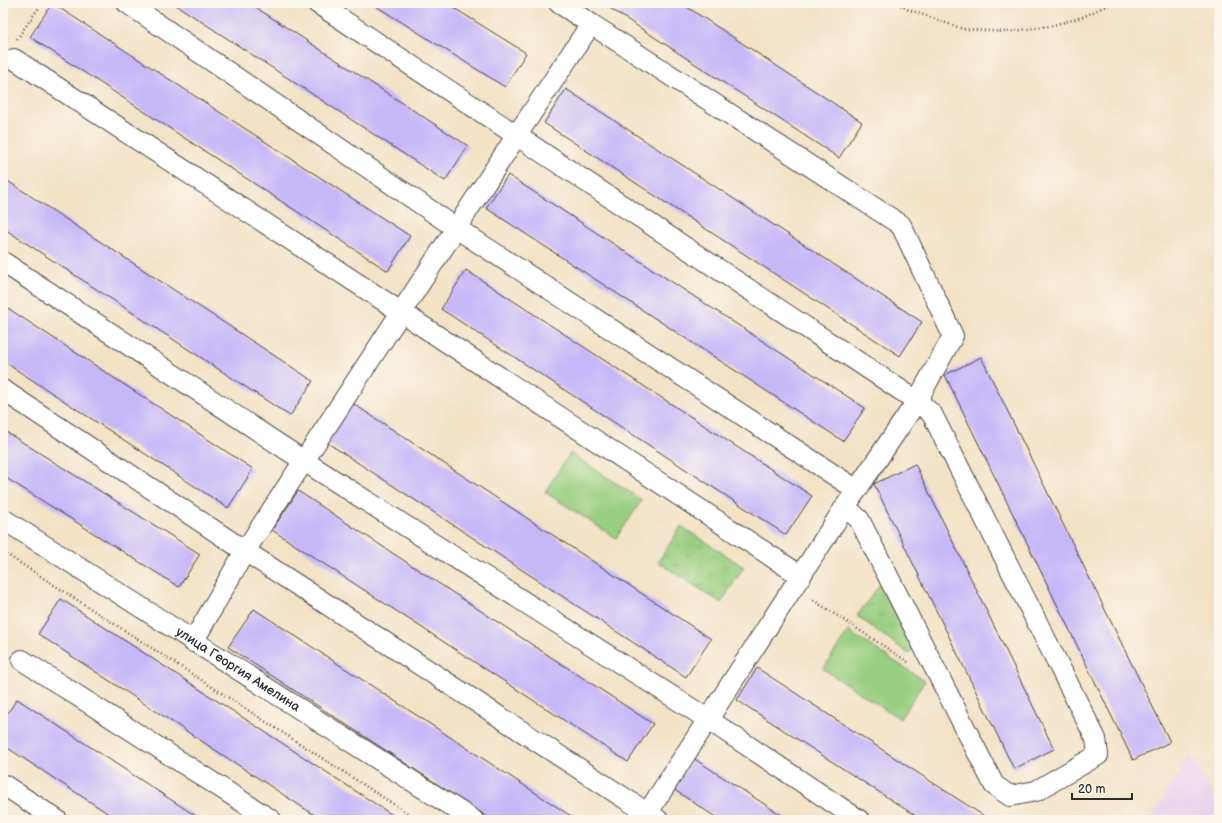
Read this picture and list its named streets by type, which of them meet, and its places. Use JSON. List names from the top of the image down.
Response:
{
  "streets": {
    "street": ["улица Георгия Амелина"]
  },
  "scale_bar": "20 m"
}
